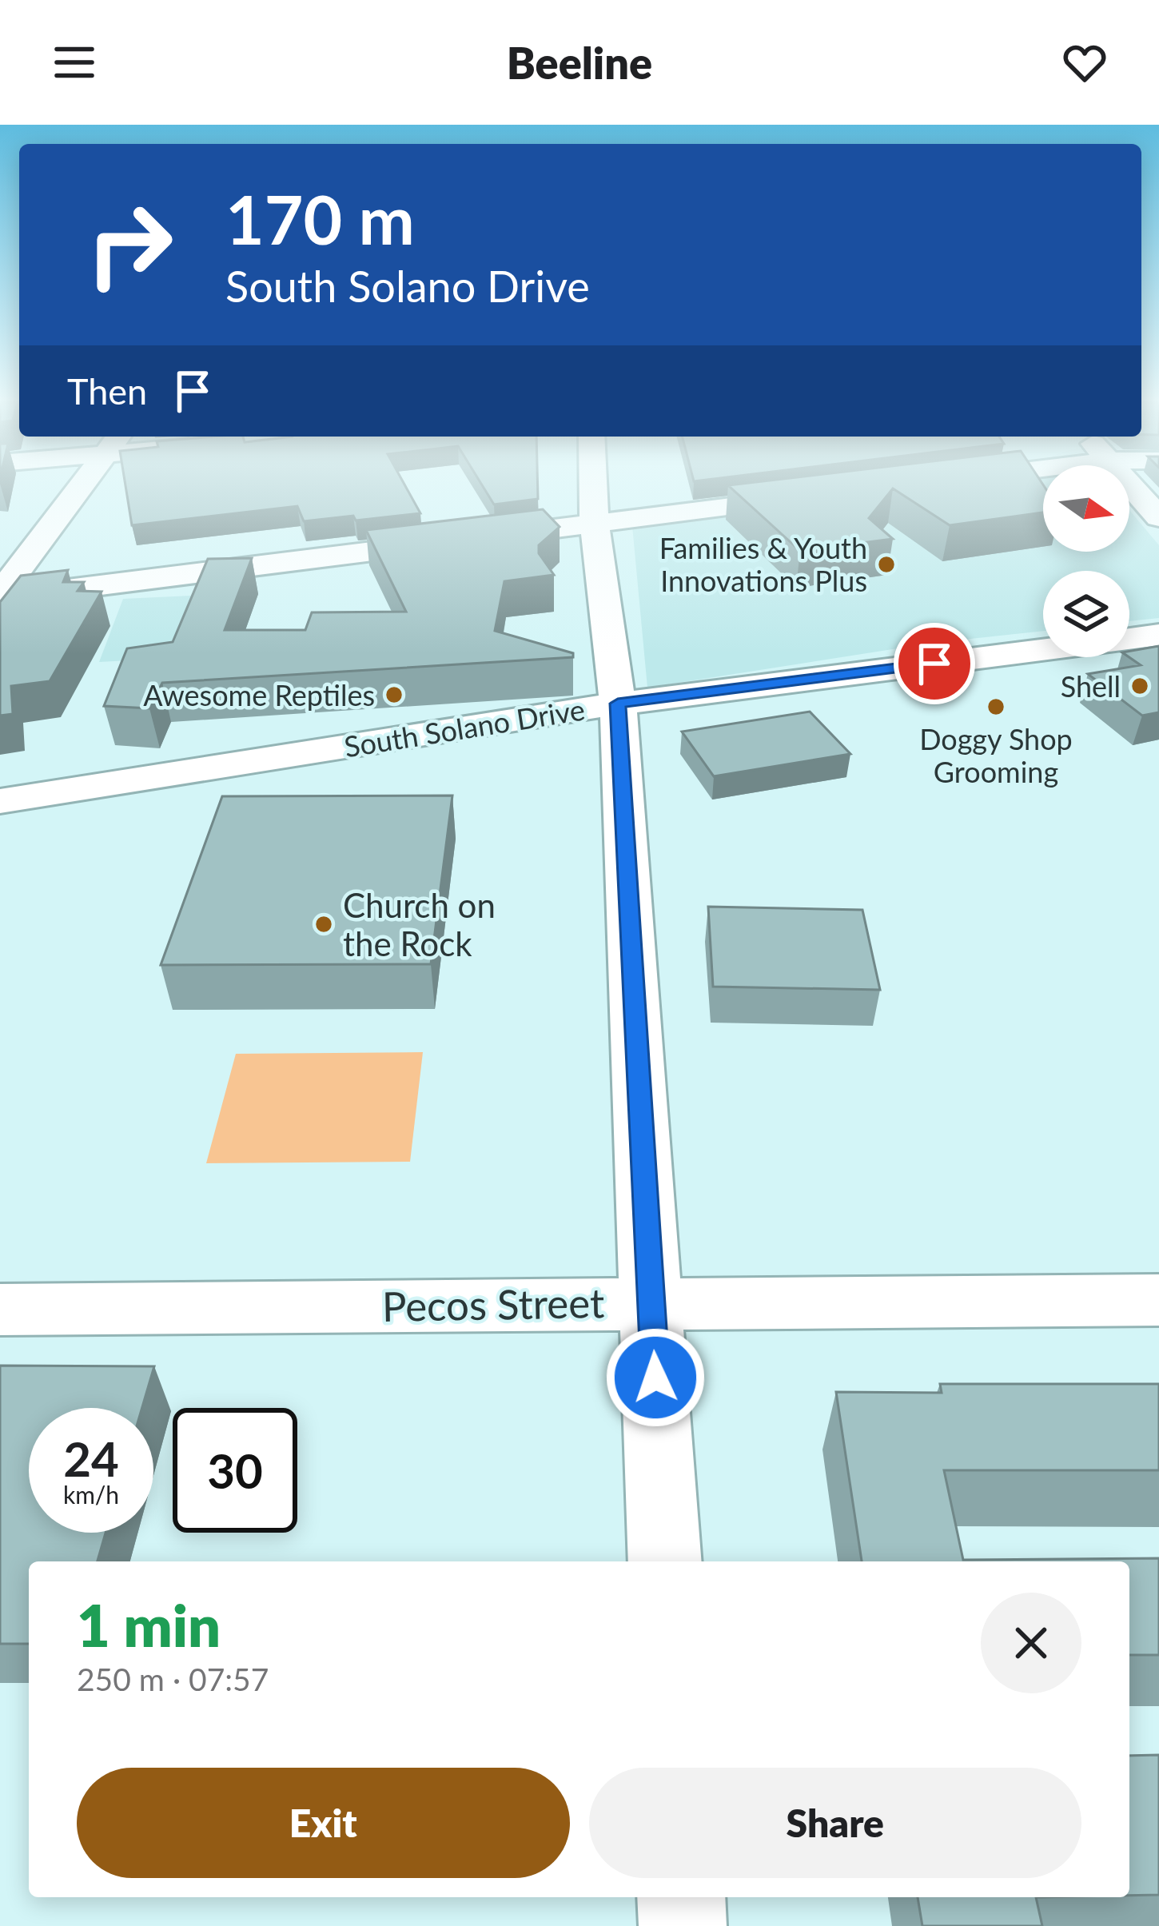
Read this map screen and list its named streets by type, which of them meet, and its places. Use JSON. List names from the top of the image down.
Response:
{
  "streets": {
    "street": ["South Solano Drive", "Pecos Street"]
  },
  "places": [
    "Families & Youth Innovations Plus",
    "Shell",
    "Awesome Reptiles",
    "Doggy Shop Grooming",
    "Church on the Rock"
  ],
  "north": "right",
  "page": {
    "header": "Beeline",
    "turn": ["170 m", "South Solano Drive"],
    "then": "Then",
    "speed": "24 km/h",
    "limit": "30",
    "heading": ["1 min", "250 m · 07:57"],
    "buttons": ["Exit", "Share"]
  }
}
